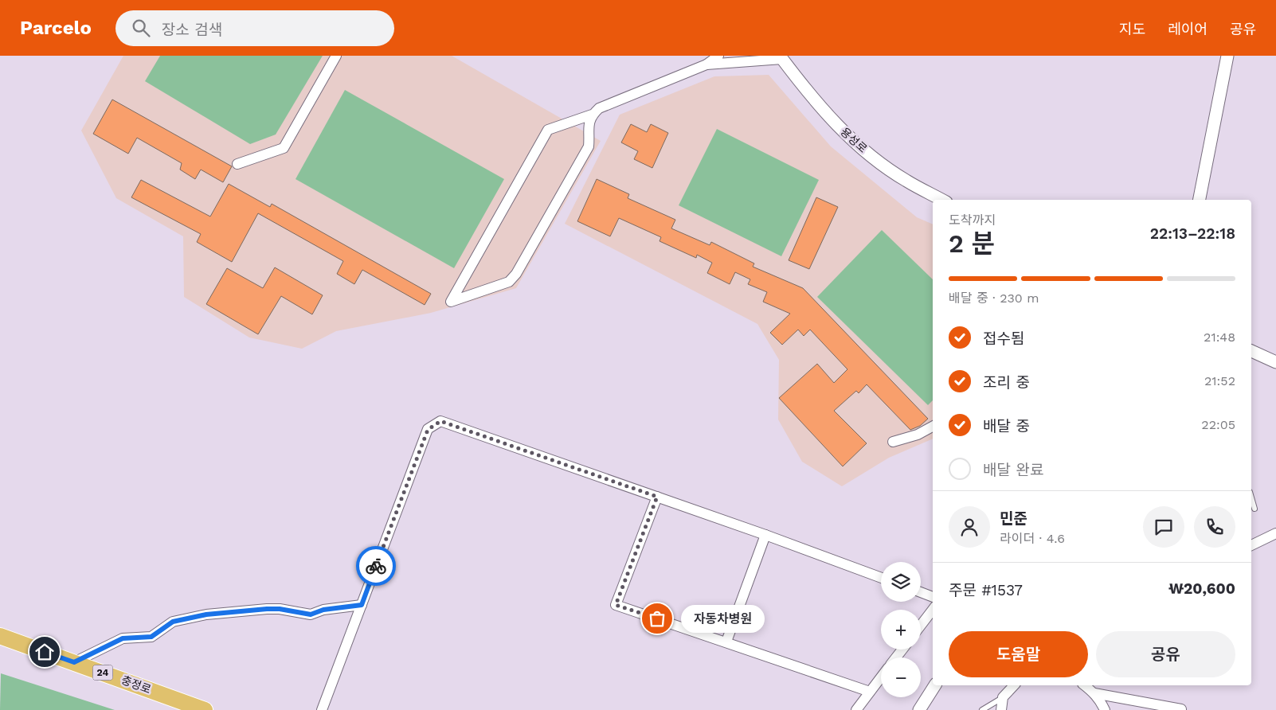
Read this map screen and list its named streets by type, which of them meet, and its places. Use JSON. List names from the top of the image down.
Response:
{
  "streets": {
    "main road": ["24", "충정로"],
    "street": ["용성로"]
  },
  "places": ["자동차병원"],
  "page": {
    "header": "Parcelo",
    "search": "장소 검색",
    "nav": ["지도", "레이어", "공유"],
    "heading": ["2 분", "도착까지", "22:13–22:18"],
    "panel": [
      "민준",
      "라이더 · 4.6",
      "주문 #1537",
      "₩20,600"
    ],
    "bar": "배달 중 · 230 m",
    "list": [
      ["접수됨", "21:48"],
      ["조리 중", "21:52"],
      ["배달 중", "22:05"],
      "배달 완료"
    ],
    "map_buttons": ["+", "−"],
    "bubble": "자동차병원",
    "buttons": ["도움말", "공유"]
  }
}
